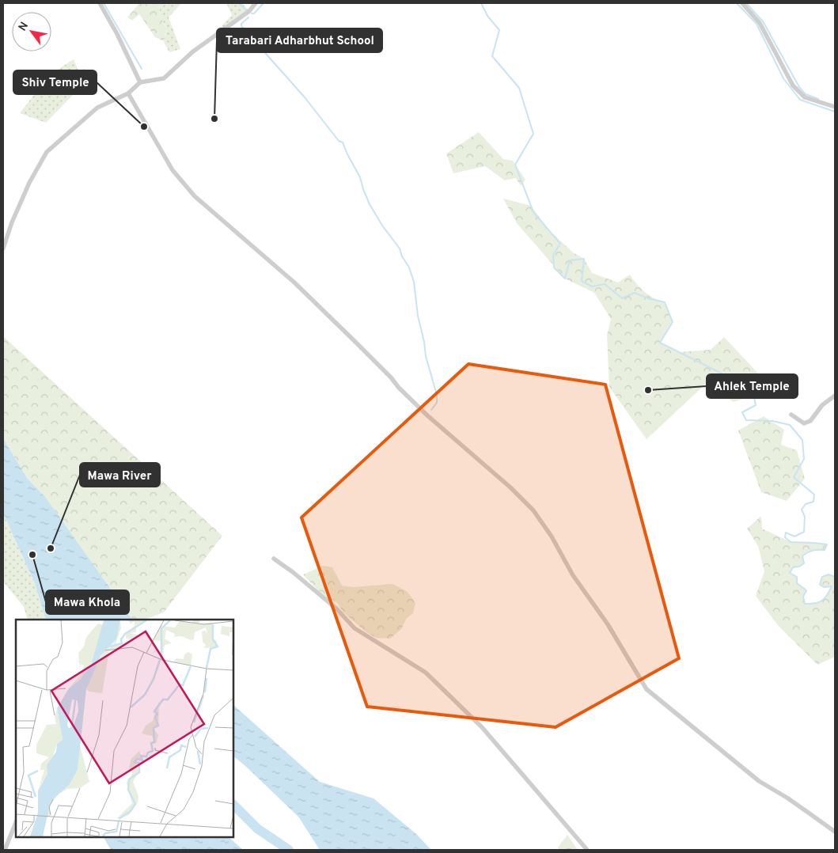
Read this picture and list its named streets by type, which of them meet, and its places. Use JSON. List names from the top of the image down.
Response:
{
  "places": [
    "Tarabari Adharbhut School",
    "Shiv Temple",
    "Ahlek Temple",
    "Mawa River",
    "Mawa Khola"
  ],
  "north": "top left"
}
